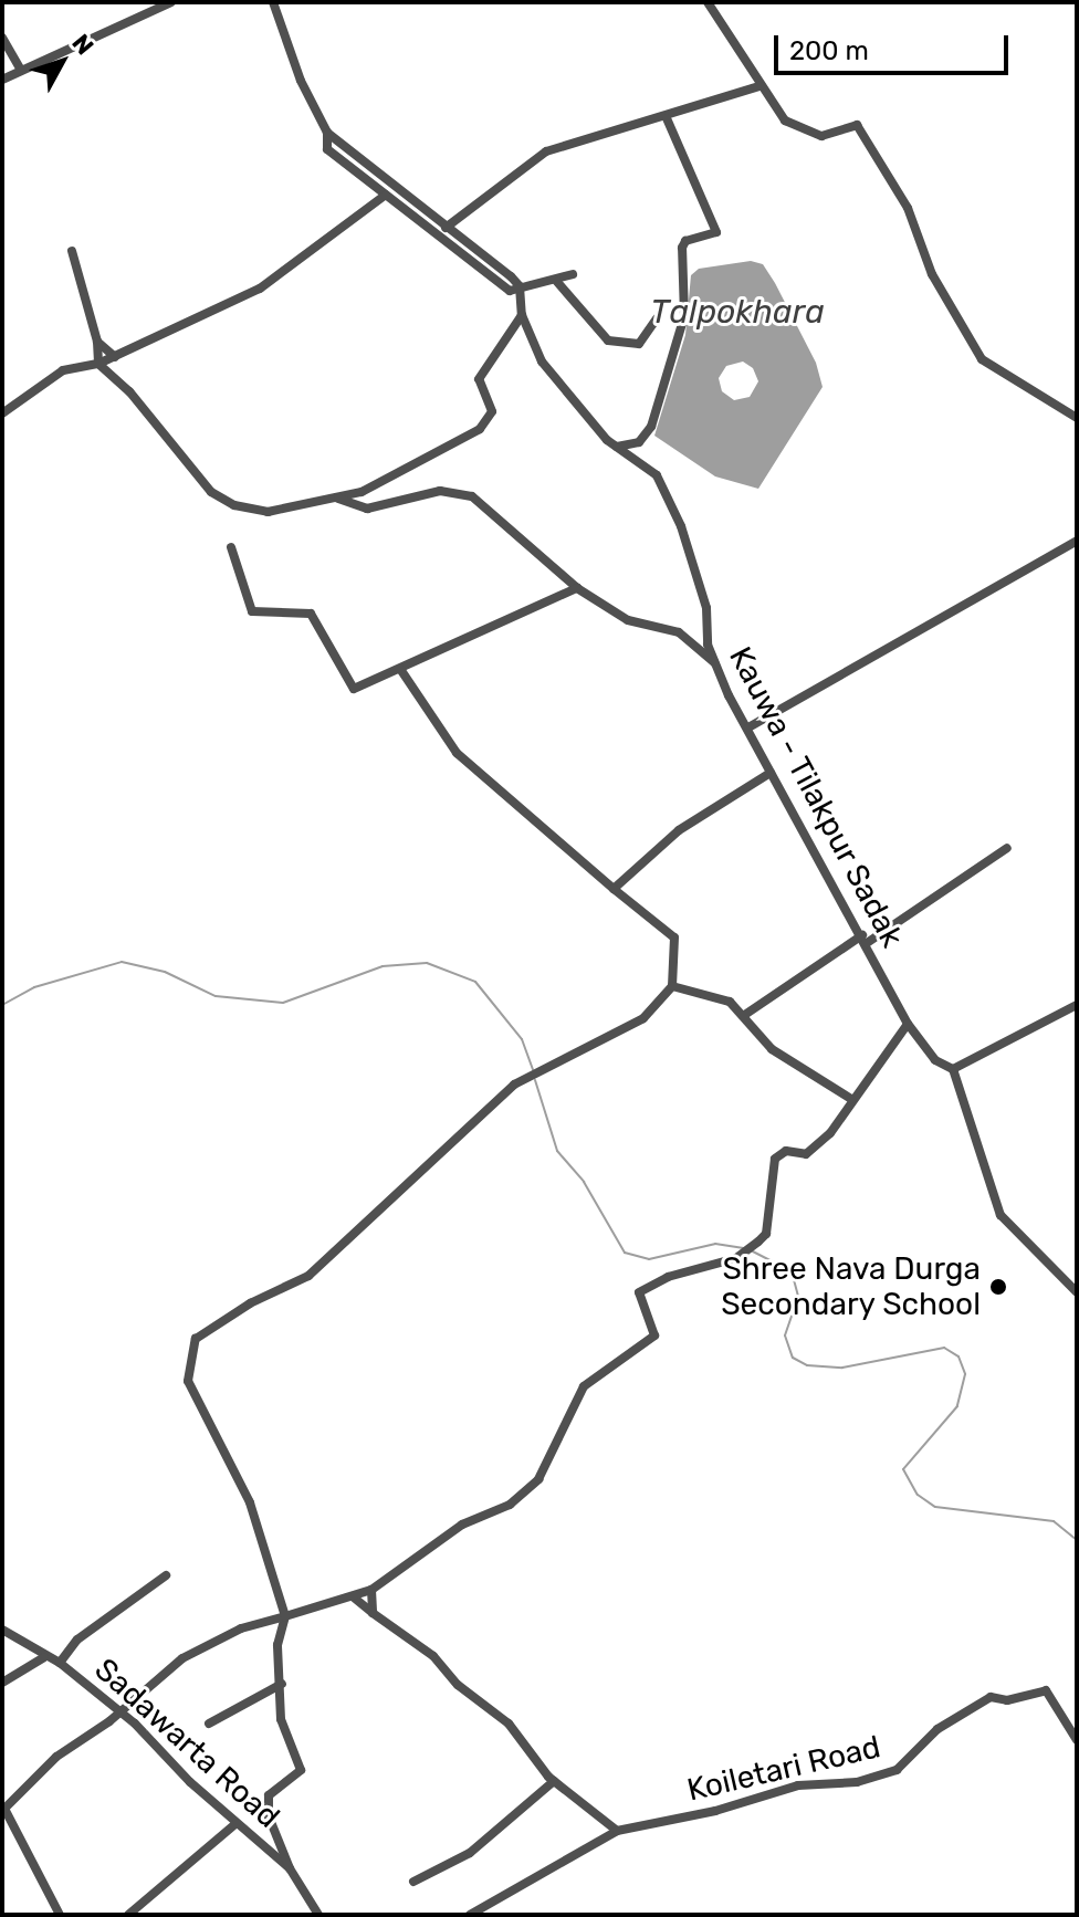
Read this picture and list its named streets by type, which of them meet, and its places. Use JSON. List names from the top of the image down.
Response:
{
  "streets": {
    "street": ["Kauwa - Tilakpur Sadak", "Sadawarta Road", "Koiletari Road"]
  },
  "water": ["Talpokhara"],
  "places": ["Shree Nava Durga Secondary School"],
  "scale_bar": "200 m",
  "north": "top right"
}
